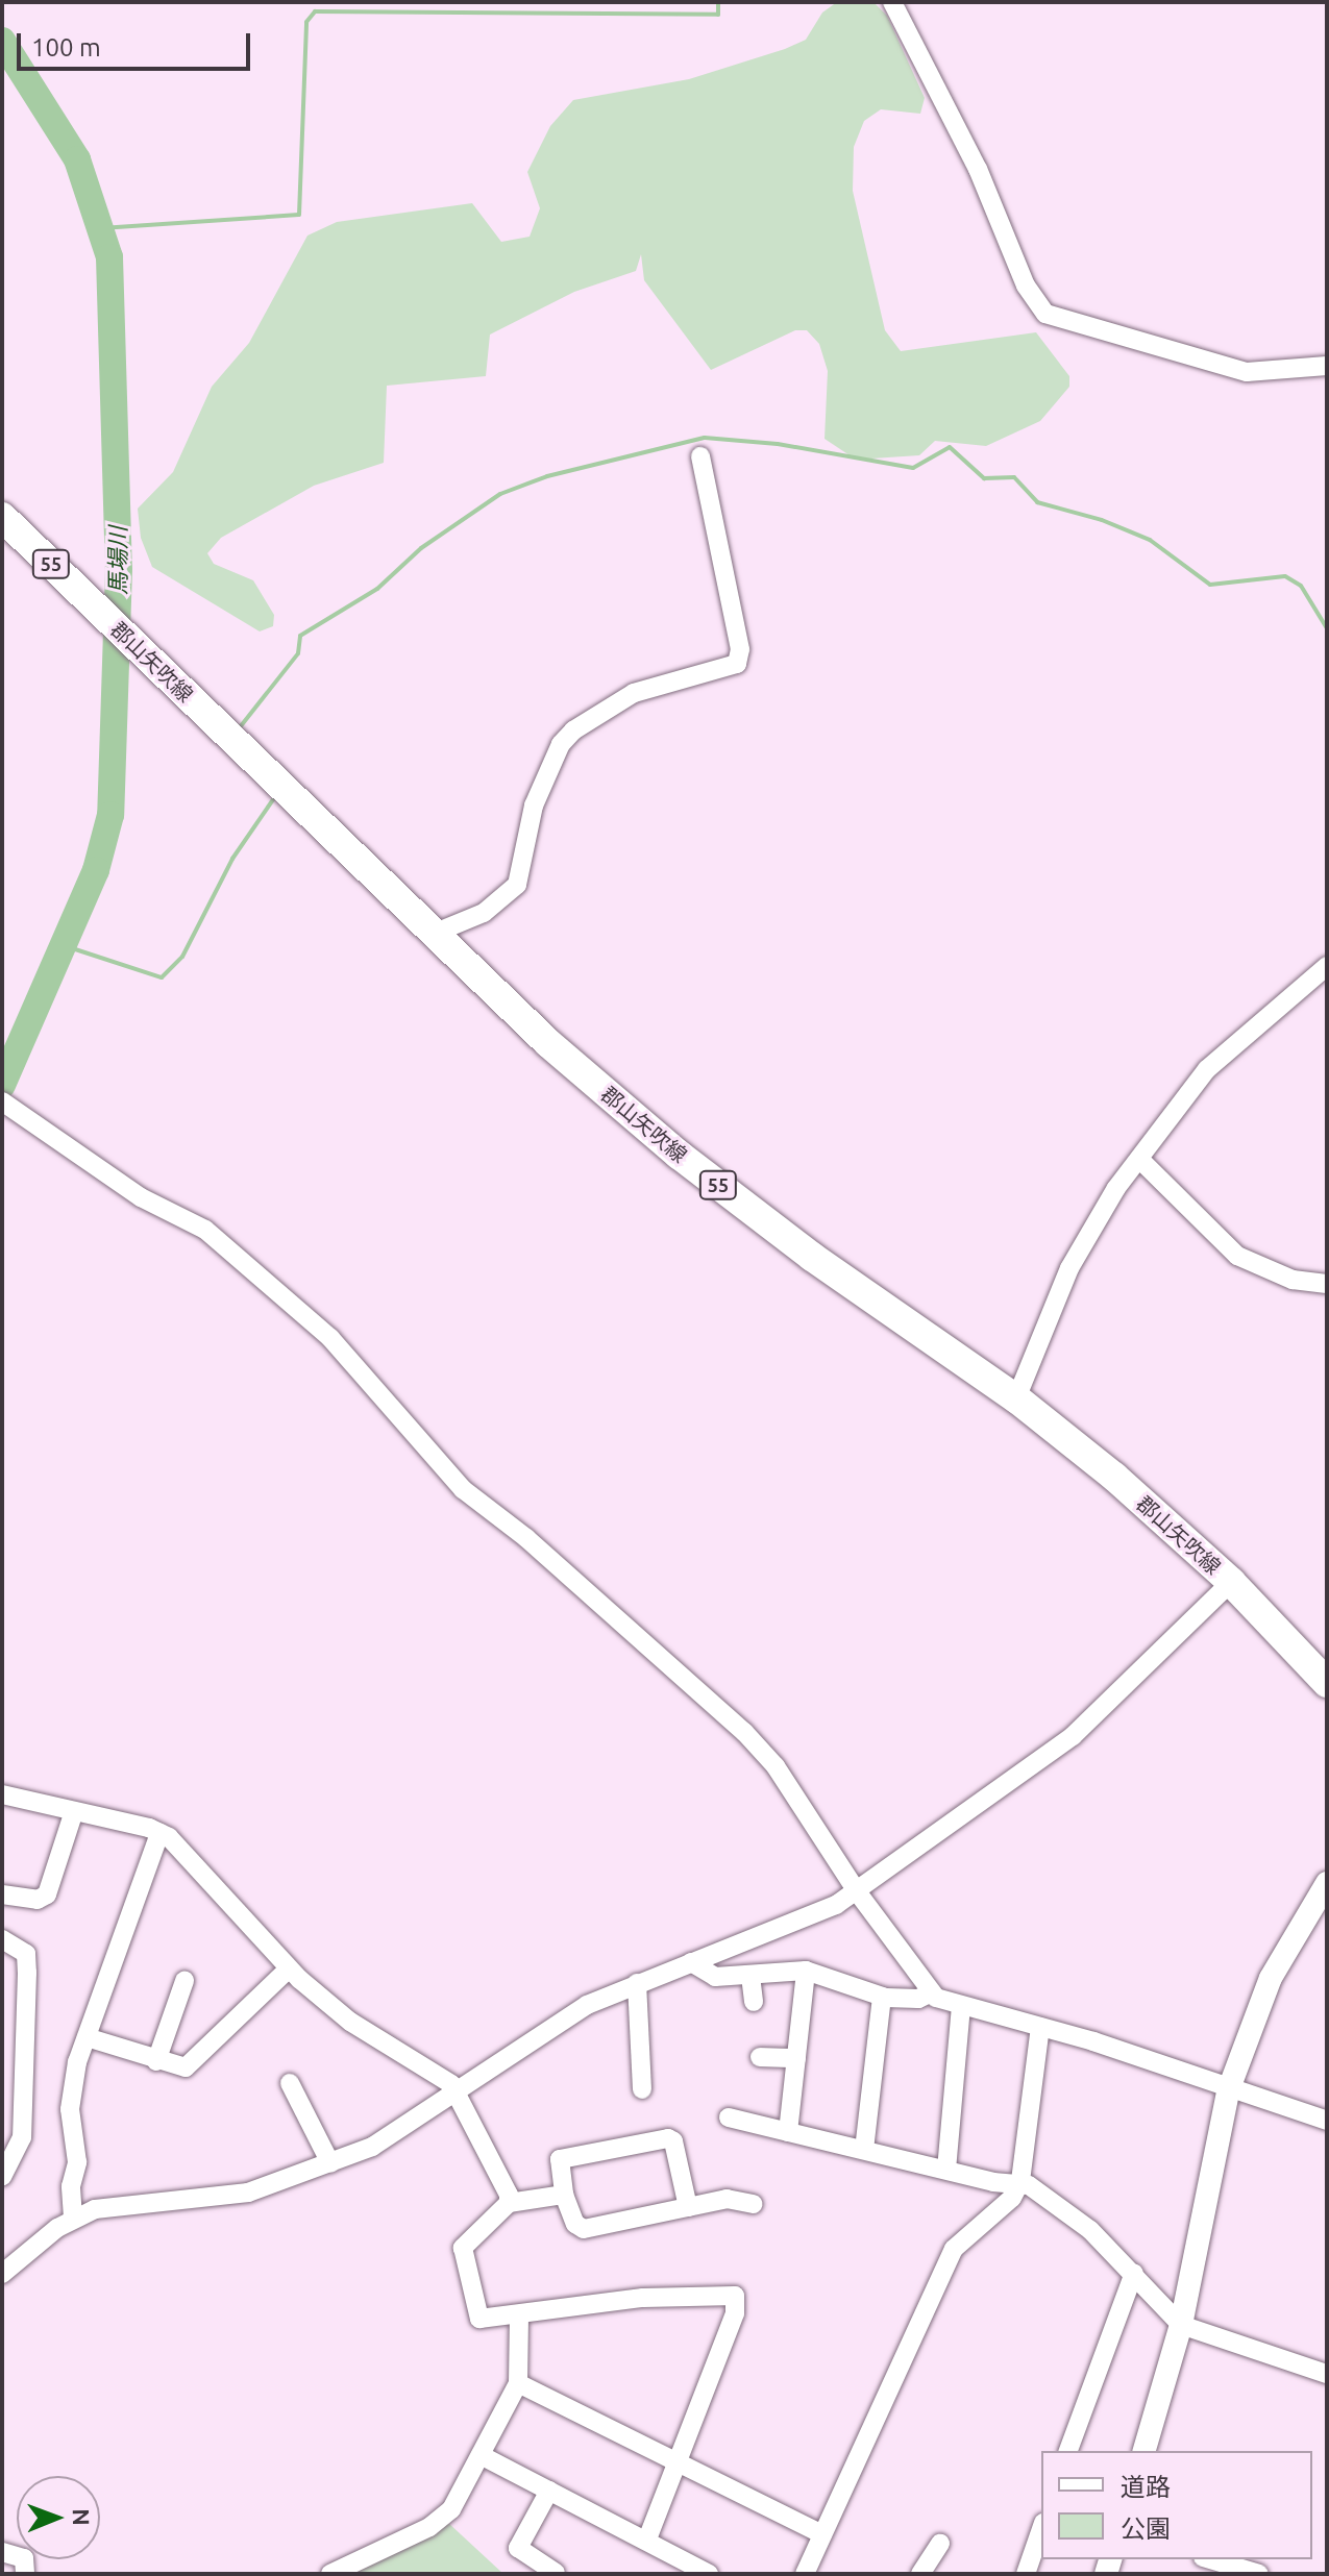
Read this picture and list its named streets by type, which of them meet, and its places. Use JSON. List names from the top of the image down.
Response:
{
  "streets": {
    "main road": ["55", "郡山矢吹線"]
  },
  "water": ["馬場川"],
  "legend": ["道路", "公園"],
  "scale_bar": "100 m",
  "north": "right"
}
